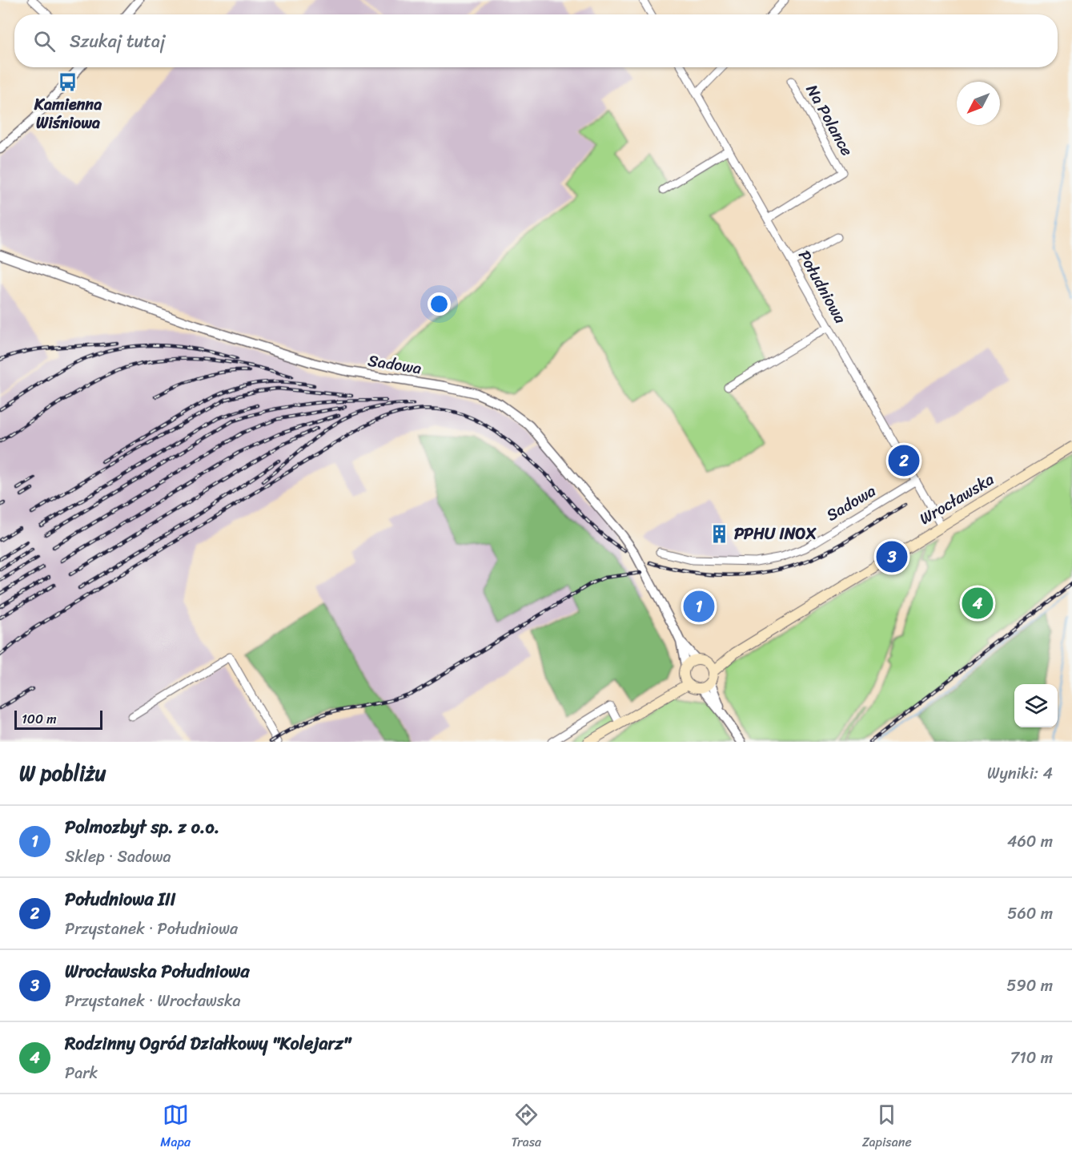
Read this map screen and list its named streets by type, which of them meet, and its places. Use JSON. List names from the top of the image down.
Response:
{
  "streets": {
    "main road": ["Wrocławska"],
    "street": ["Na Polance", "Południowa", "Sadowa"]
  },
  "crossings": [
    ["Na Polance", "Południowa"],
    ["Południowa", "Sadowa"],
    ["Południowa", "Wrocławska"],
    ["Sadowa", "Wrocławska"]
  ],
  "places": {
    "bus stop": ["Kamienna Wiśniowa"],
    "building": ["PPHU INOX"]
  },
  "scale_bar": "100 m",
  "north": "bottom left",
  "page": {
    "search": "Szukaj tutaj",
    "pins": [
      "2",
      "3",
      "4",
      "1"
    ],
    "scale": "100 m",
    "heading": ["W pobliżu", "Wyniki: 4"],
    "list": [
      {
        "mark": "1",
        "name": "Polmozbyt sp. z o.o.",
        "note": "Sklep · Sadowa",
        "value": "460 m"
      },
      {
        "mark": "2",
        "name": "Południowa III",
        "note": "Przystanek · Południowa",
        "value": "560 m"
      },
      {
        "mark": "3",
        "name": "Wrocławska Południowa",
        "note": "Przystanek · Wrocławska",
        "value": "590 m"
      },
      {
        "mark": "4",
        "name": "Rodzinny Ogród Działkowy \"Kolejarz\"",
        "note": "Park",
        "value": "710 m"
      }
    ],
    "nav": ["Mapa", "Trasa", "Zapisane"]
  }
}
